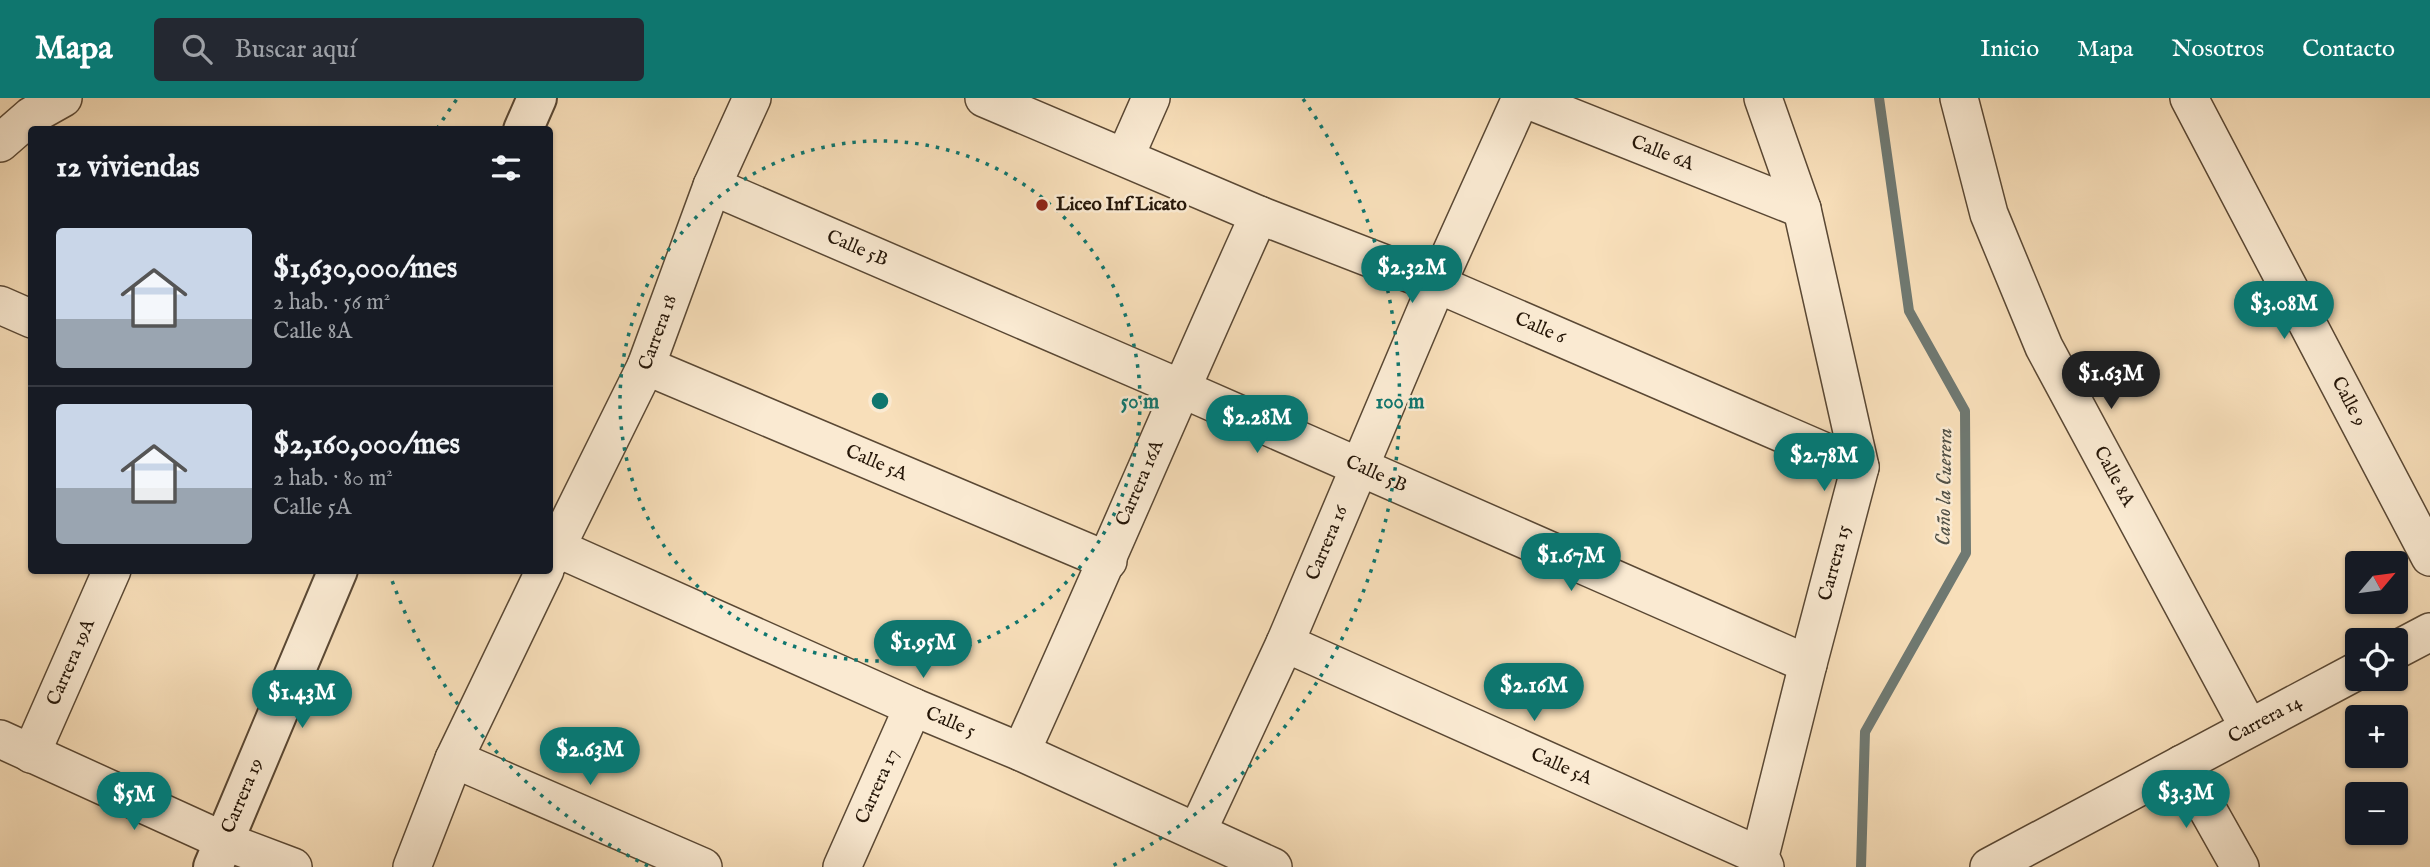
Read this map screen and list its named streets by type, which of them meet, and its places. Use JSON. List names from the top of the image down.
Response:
{
  "streets": {
    "street": [
      "Calle 6A",
      "Calle 5B",
      "Calle 6",
      "Carrera 18",
      "Calle 9",
      "Calle 5A",
      "Calle 8A",
      "Carrera 16A",
      "Carrera 16",
      "Carrera 15",
      "Carrera 19A",
      "Carrera 14",
      "Calle 5",
      "Carrera 17",
      "Carrera 19"
    ]
  },
  "crossings": [
    ["Calle 6A", "Carrera 16"],
    ["Calle 6A", "Carrera 15"],
    ["Calle 5B", "Carrera 18"],
    ["Calle 5B", "Carrera 16A"],
    ["Calle 5B", "Carrera 16"],
    ["Calle 5B", "Carrera 15"],
    ["Calle 6", "Carrera 16A"],
    ["Calle 6", "Carrera 16"],
    ["Calle 6", "Carrera 15"],
    ["Carrera 18", "Calle 5A"],
    ["Calle 5A", "Carrera 16A"],
    ["Calle 5A", "Carrera 16"],
    ["Calle 5A", "Carrera 15"],
    ["Calle 8A", "Carrera 14"],
    ["Carrera 16A", "Calle 5"],
    ["Carrera 16", "Calle 5"],
    ["Calle 5", "Carrera 17"]
  ],
  "water": ["Caño la Cuerera"],
  "places": ["Liceo Inf Licato"],
  "north": "top right",
  "page": {
    "header": "Mapa",
    "search": "Buscar aquí",
    "nav": [
      "Inicio",
      "Mapa",
      "Nosotros",
      "Contacto"
    ],
    "heading": "12 viviendas",
    "list": [
      {
        "name": "$1,630,000/mes",
        "note": "2 hab. · 56 m² · Calle 8A"
      },
      {
        "name": "$2,160,000/mes",
        "note": "2 hab. · 80 m² · Calle 5A"
      }
    ],
    "price": [
      "$2.32M",
      "$3.08M",
      "$1.63M",
      "$2.28M",
      "$2.78M",
      "$1.67M",
      "$1.95M",
      "$2.16M",
      "$1.43M",
      "$2.63M",
      "$3.3M",
      "$5M"
    ],
    "map_buttons": ["+", "−"]
  },
  "rings": ["50 m", "100 m"]
}
